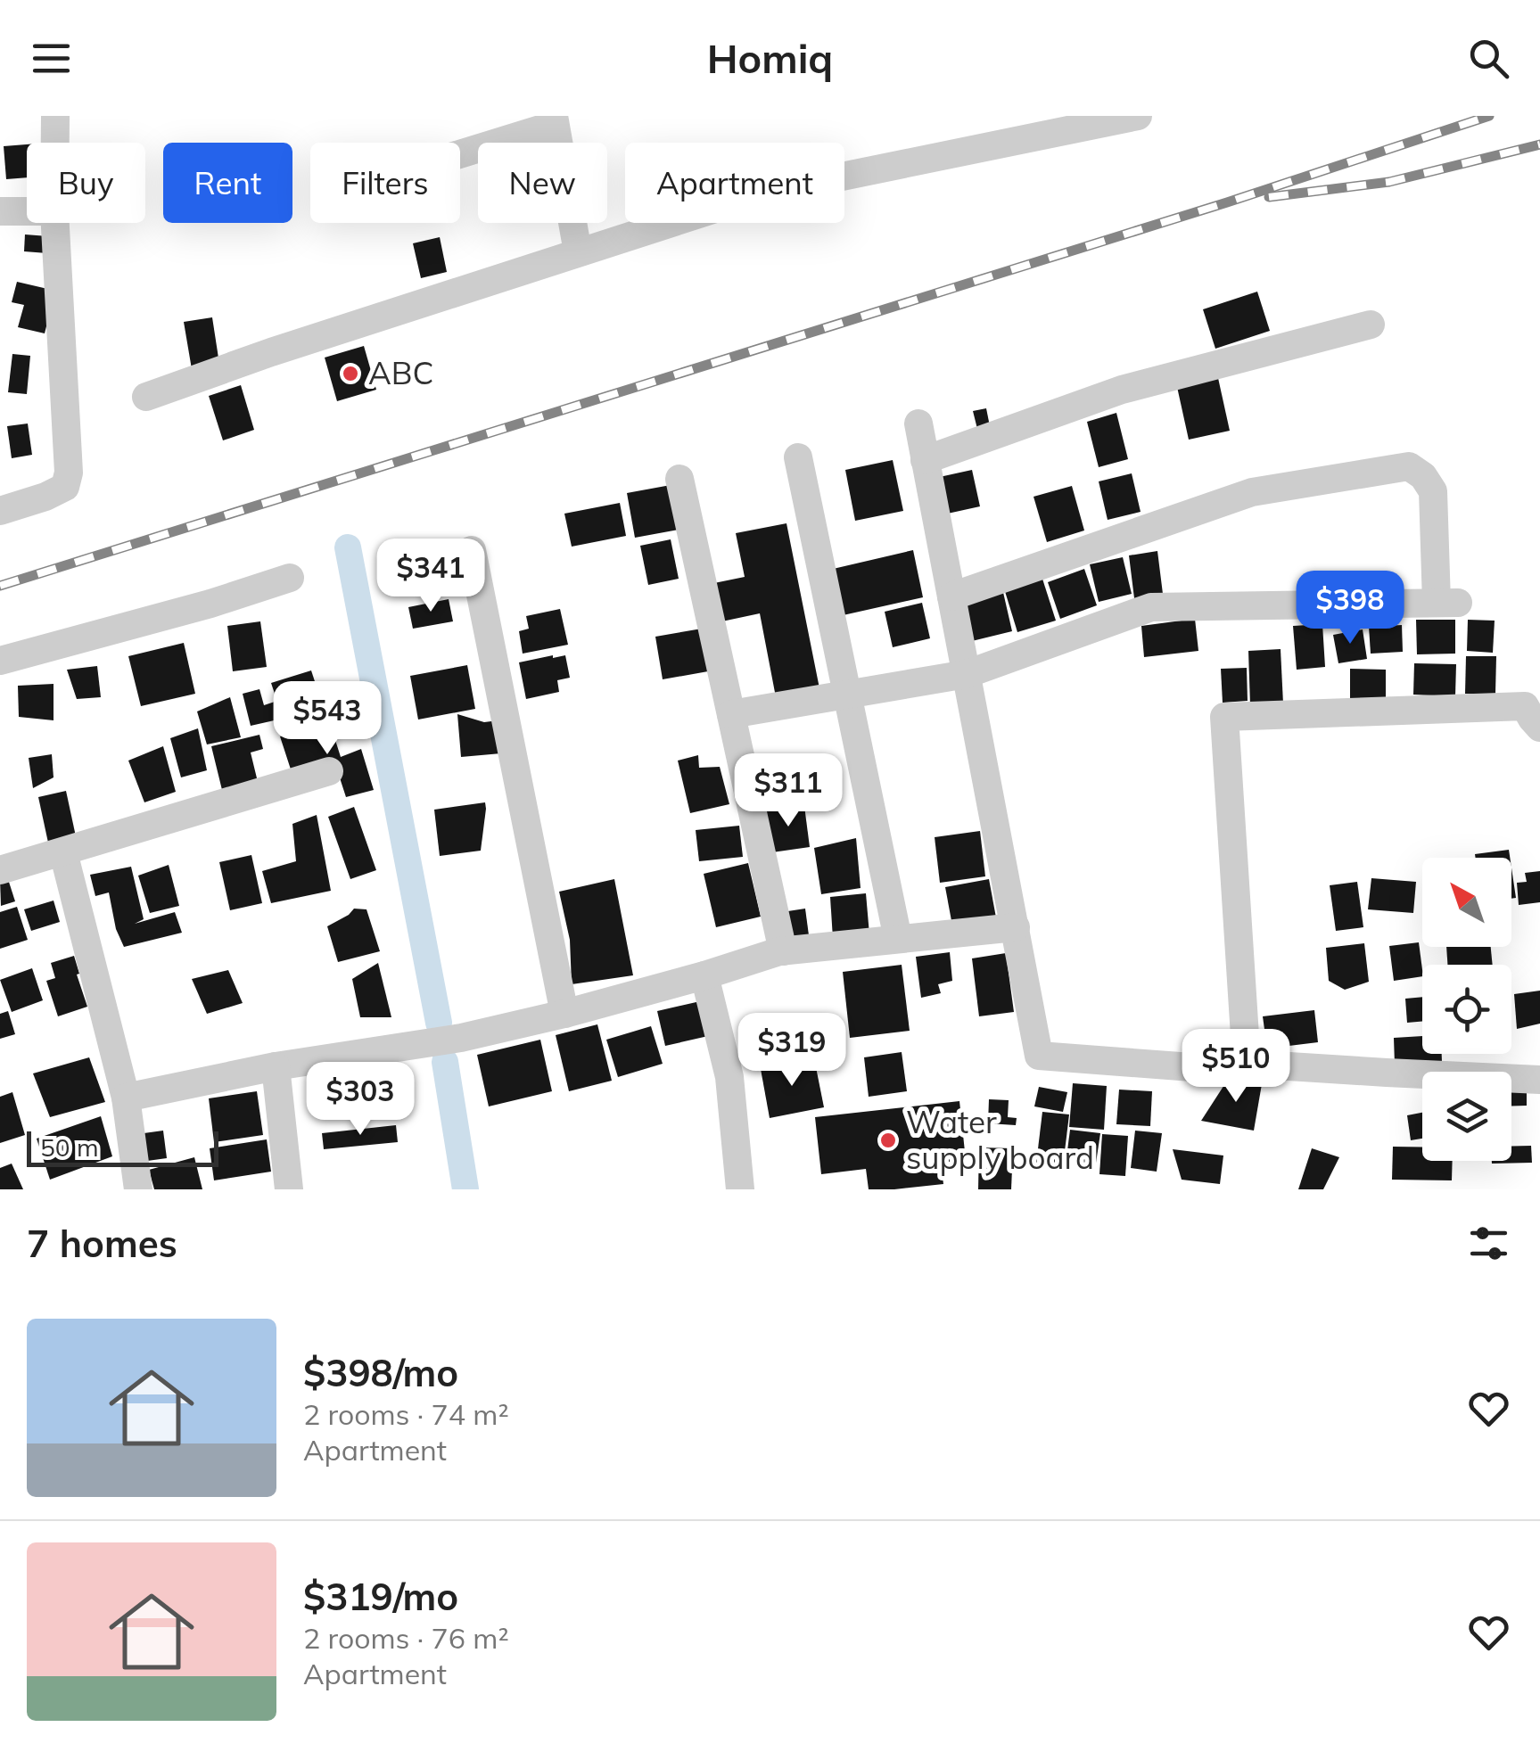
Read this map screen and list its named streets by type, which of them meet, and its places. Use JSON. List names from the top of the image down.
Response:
{
  "places": ["ABC", "Water supply board"],
  "scale_bar": "50 m",
  "north": "top left",
  "page": {
    "header": "Homiq",
    "chip": [
      "Buy",
      "Rent",
      "Filters",
      "New",
      "Apartment"
    ],
    "price": [
      "$341",
      "$398",
      "$543",
      "$311",
      "$319",
      "$510",
      "$303"
    ],
    "scale": "50 m",
    "heading": "7 homes",
    "list": [
      {
        "name": "$398/mo",
        "note": "2 rooms · 74 m² · Apartment"
      },
      {
        "name": "$319/mo",
        "note": "2 rooms · 76 m² · Apartment"
      }
    ]
  }
}
